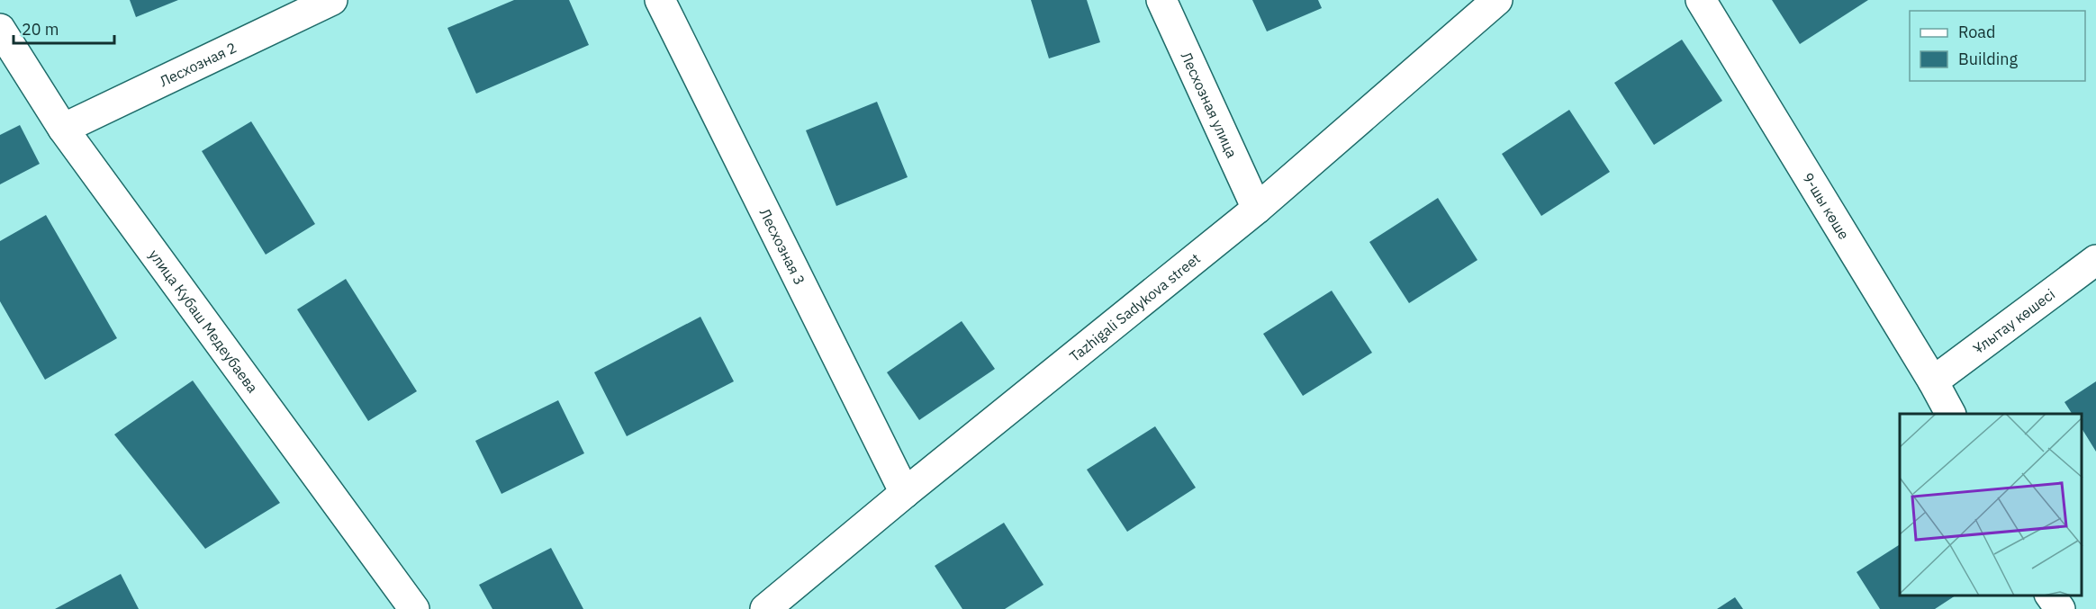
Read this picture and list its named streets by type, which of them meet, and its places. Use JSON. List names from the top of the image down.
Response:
{
  "streets": {
    "street": [
      "Лесхозная 2",
      "Лесхозная улица",
      "9-шы көше",
      "Лесхозная 3",
      "Tazhigali Sadykova street",
      "Ұлытау көшесi",
      "улица Кубаш Медеубаева"
    ]
  },
  "crossings": [
    ["Лесхозная 2", "улица Кубаш Медеубаева"],
    ["Лесхозная улица", "Tazhigali Sadykova street"],
    ["9-шы көше", "Ұлытау көшесi"],
    ["Лесхозная 3", "Tazhigali Sadykova street"]
  ],
  "legend": ["Road", "Building"],
  "scale_bar": "20 m"
}
